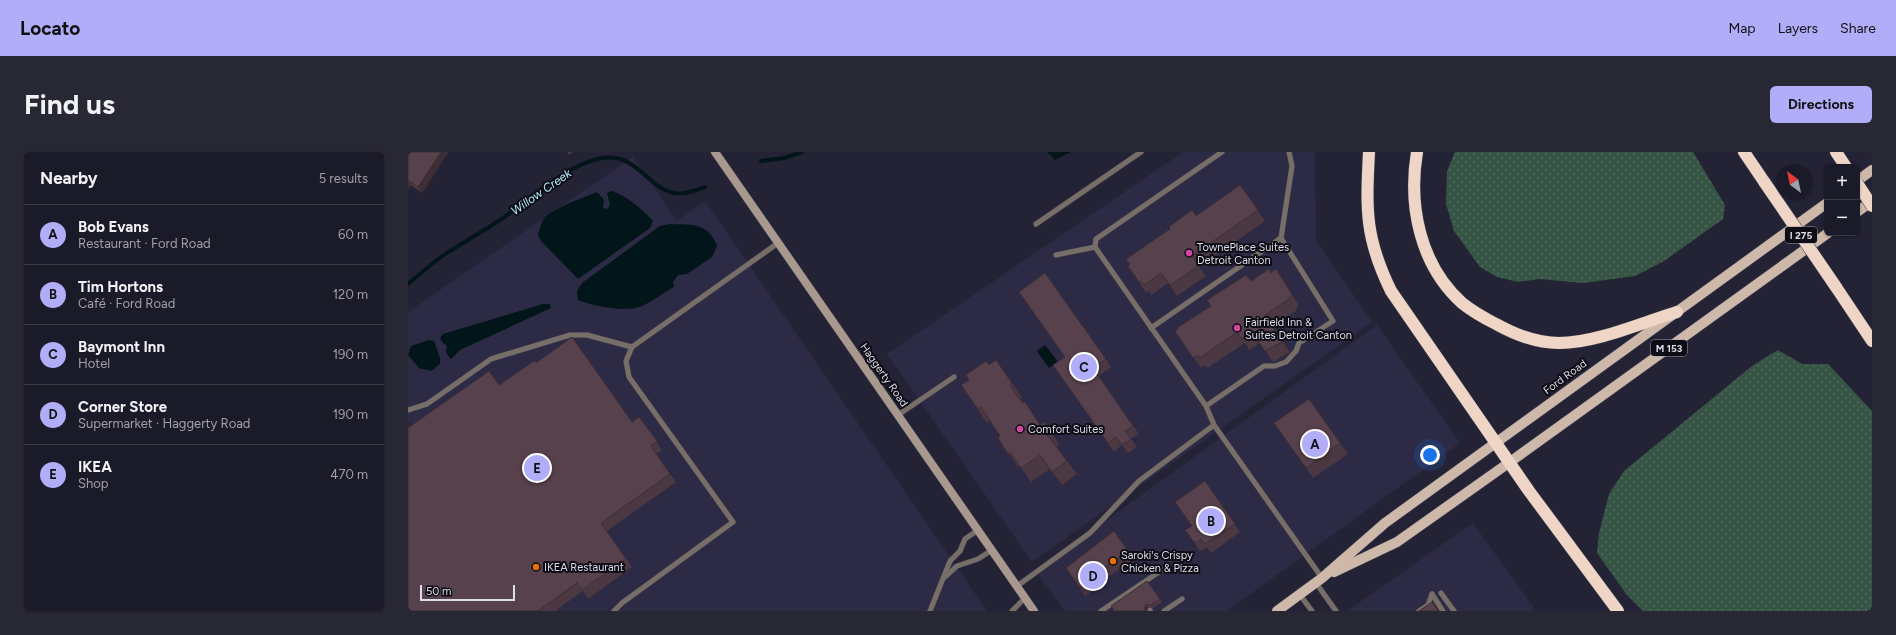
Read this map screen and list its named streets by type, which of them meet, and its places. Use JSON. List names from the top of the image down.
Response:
{
  "streets": {
    "highway": ["I 275"],
    "main road": ["M 153", "Haggerty Road", "Ford Road"]
  },
  "water": ["Willow Creek"],
  "places": [
    "TownePlace Suites Detroit Canton",
    "Fairfield Inn & Suites Detroit Canton",
    "Comfort Suites",
    "Saroki's Crispy Chicken & Pizza",
    "IKEA Restaurant"
  ],
  "scale_bar": "50 m",
  "north": "top left",
  "page": {
    "header": "Locato",
    "nav": ["Map", "Layers", "Share"],
    "buttons": "Directions",
    "title": "Find us",
    "heading": ["Nearby", "5 results"],
    "map_buttons": ["+", "−"],
    "list": [
      {
        "mark": "A",
        "name": "Bob Evans",
        "note": "Restaurant · Ford Road",
        "value": "60 m"
      },
      {
        "mark": "B",
        "name": "Tim Hortons",
        "note": "Café · Ford Road",
        "value": "120 m"
      },
      {
        "mark": "C",
        "name": "Baymont Inn",
        "note": "Hotel",
        "value": "190 m"
      },
      {
        "mark": "D",
        "name": "Corner Store",
        "note": "Supermarket · Haggerty Road",
        "value": "190 m"
      },
      {
        "mark": "E",
        "name": "IKEA",
        "note": "Shop",
        "value": "470 m"
      }
    ],
    "pins": [
      "C",
      "A",
      "E",
      "B",
      "D"
    ],
    "scale": "50 m"
  }
}
